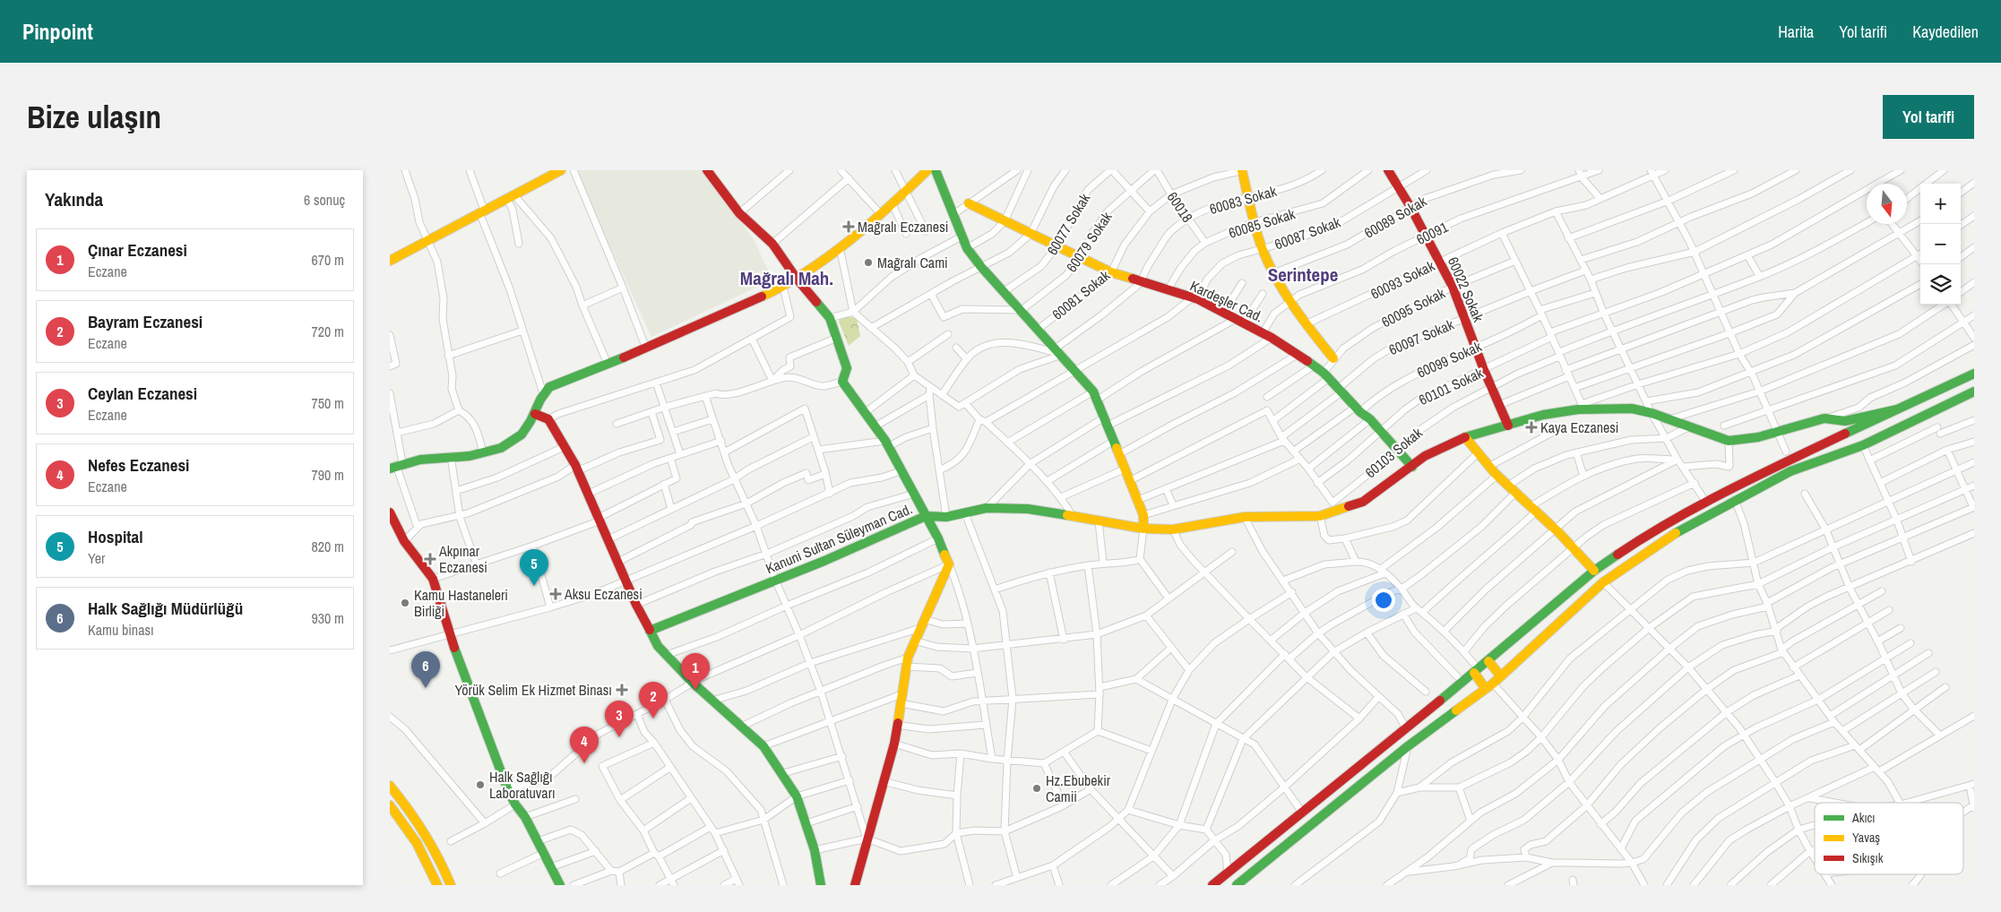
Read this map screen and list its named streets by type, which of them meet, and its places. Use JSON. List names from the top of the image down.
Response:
{
  "streets": {
    "street": [
      "60083 Sokak",
      "60018",
      "60089 Sokak",
      "60085 Sokak",
      "60077 Sokak",
      "60087 Sokak",
      "60091",
      "60079 Sokak",
      "60093 Sokak",
      "60022 Sokak",
      "60081 Sokak",
      "Kardeşler Cad.",
      "60095 Sokak",
      "60097 Sokak",
      "60099 Sokak",
      "60101 Sokak",
      "60103 Sokak",
      "Kanuni Sultan Süleyman Cad."
    ]
  },
  "crossings": [
    ["60083 Sokak", "60018"],
    ["60083 Sokak", "Kardeşler Cad."],
    ["60018", "60085 Sokak"],
    ["60018", "60079 Sokak"],
    ["60018", "60081 Sokak"],
    ["60089 Sokak", "60022 Sokak"],
    ["60085 Sokak", "Kardeşler Cad."],
    ["60077 Sokak", "Kardeşler Cad."],
    ["60087 Sokak", "60022 Sokak"],
    ["60087 Sokak", "Kardeşler Cad."],
    ["60091", "60022 Sokak"],
    ["60091", "Kardeşler Cad."],
    ["60079 Sokak", "Kardeşler Cad."],
    ["60093 Sokak", "60022 Sokak"],
    ["60022 Sokak", "60095 Sokak"],
    ["60022 Sokak", "60097 Sokak"],
    ["60022 Sokak", "60099 Sokak"],
    ["60022 Sokak", "60101 Sokak"],
    ["60022 Sokak", "60103 Sokak"],
    ["60022 Sokak", "Kanuni Sultan Süleyman Cad."],
    ["60081 Sokak", "Kardeşler Cad."],
    ["Kardeşler Cad.", "60095 Sokak"],
    ["Kardeşler Cad.", "60097 Sokak"],
    ["Kardeşler Cad.", "60099 Sokak"],
    ["Kardeşler Cad.", "60101 Sokak"],
    ["Kardeşler Cad.", "60103 Sokak"],
    ["Kardeşler Cad.", "Kanuni Sultan Süleyman Cad."],
    ["60103 Sokak", "Kanuni Sultan Süleyman Cad."]
  ],
  "districts": ["Serintepe", "Mağralı Mah."],
  "places": {
    "health": [
      "Mağralı Eczanesi",
      "Kaya Eczanesi",
      "Akpınar Eczanesi",
      "Aksu Eczanesi",
      "Yörük Selim Ek Hizmet Binası"
    ],
    "other": [
      "Mağralı Cami",
      "Kamu Hastaneleri Birliği",
      "Halk Sağlığı Laboratuvarı",
      "Hz.Ebubekir Camii"
    ]
  },
  "legend": ["Akıcı", "Yavaş", "Sıkışık"],
  "north": "bottom",
  "page": {
    "header": "Pinpoint",
    "nav": ["Harita", "Yol tarifi", "Kaydedilen"],
    "buttons": "Yol tarifi",
    "title": "Bize ulaşın",
    "heading": ["Yakında", "6 sonuç"],
    "map_buttons": ["+", "−"],
    "list": [
      {
        "mark": "1",
        "name": "Çınar Eczanesi",
        "note": "Eczane",
        "value": "670 m"
      },
      {
        "mark": "2",
        "name": "Bayram Eczanesi",
        "note": "Eczane",
        "value": "720 m"
      },
      {
        "mark": "3",
        "name": "Ceylan Eczanesi",
        "note": "Eczane",
        "value": "750 m"
      },
      {
        "mark": "4",
        "name": "Nefes Eczanesi",
        "note": "Eczane",
        "value": "790 m"
      },
      {
        "mark": "5",
        "name": "Hospital",
        "note": "Yer",
        "value": "820 m"
      },
      {
        "mark": "6",
        "name": "Halk Sağlığı Müdürlüğü",
        "note": "Kamu binası",
        "value": "930 m"
      }
    ],
    "pins": [
      "5",
      "6",
      "1",
      "2",
      "3",
      "4"
    ]
  }
}
